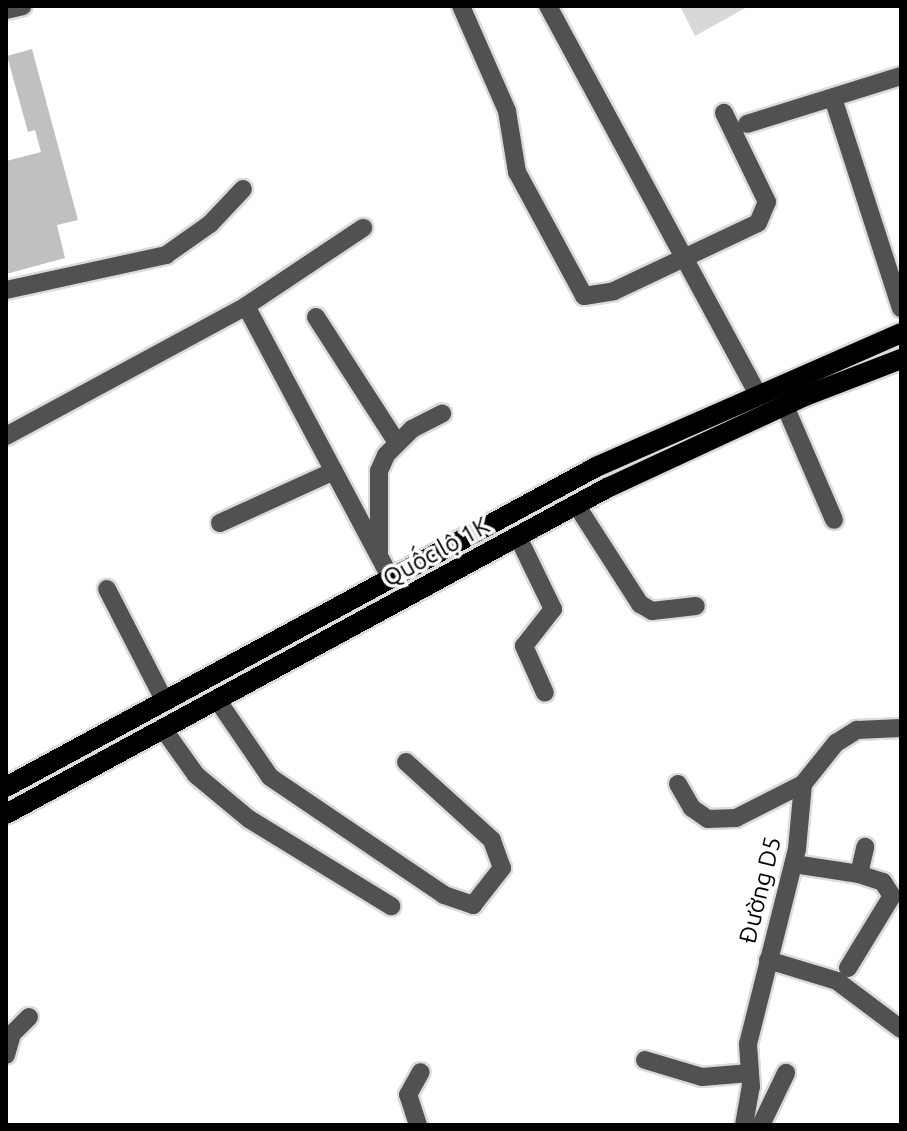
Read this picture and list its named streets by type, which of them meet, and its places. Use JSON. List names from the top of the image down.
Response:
{
  "streets": {
    "main road": ["Quốc lộ 1K"],
    "street": ["Đường D5"]
  }
}
